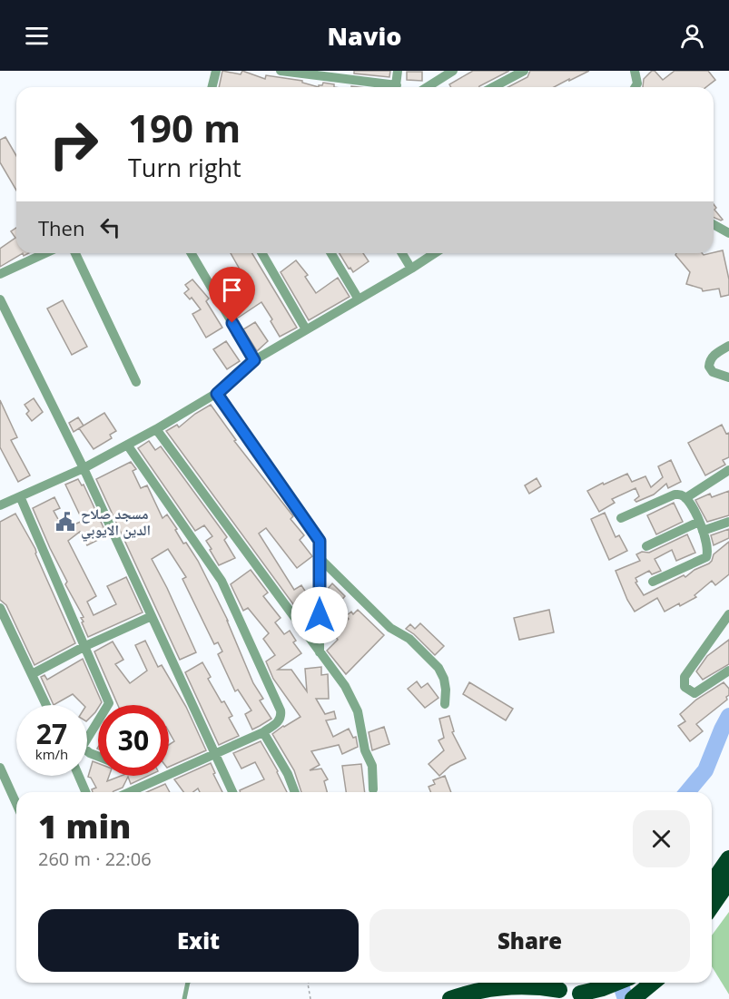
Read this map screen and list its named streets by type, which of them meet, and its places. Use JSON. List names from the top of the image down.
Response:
{
  "places": {
    "public building": ["مسجد صلاح الدين الايوبي"]
  },
  "page": {
    "header": "Navio",
    "turn": ["190 m", "Turn right"],
    "then": "Then",
    "speed": "27 km/h",
    "limit": "30",
    "heading": ["1 min", "260 m · 22:06"],
    "buttons": ["Exit", "Share"]
  }
}
